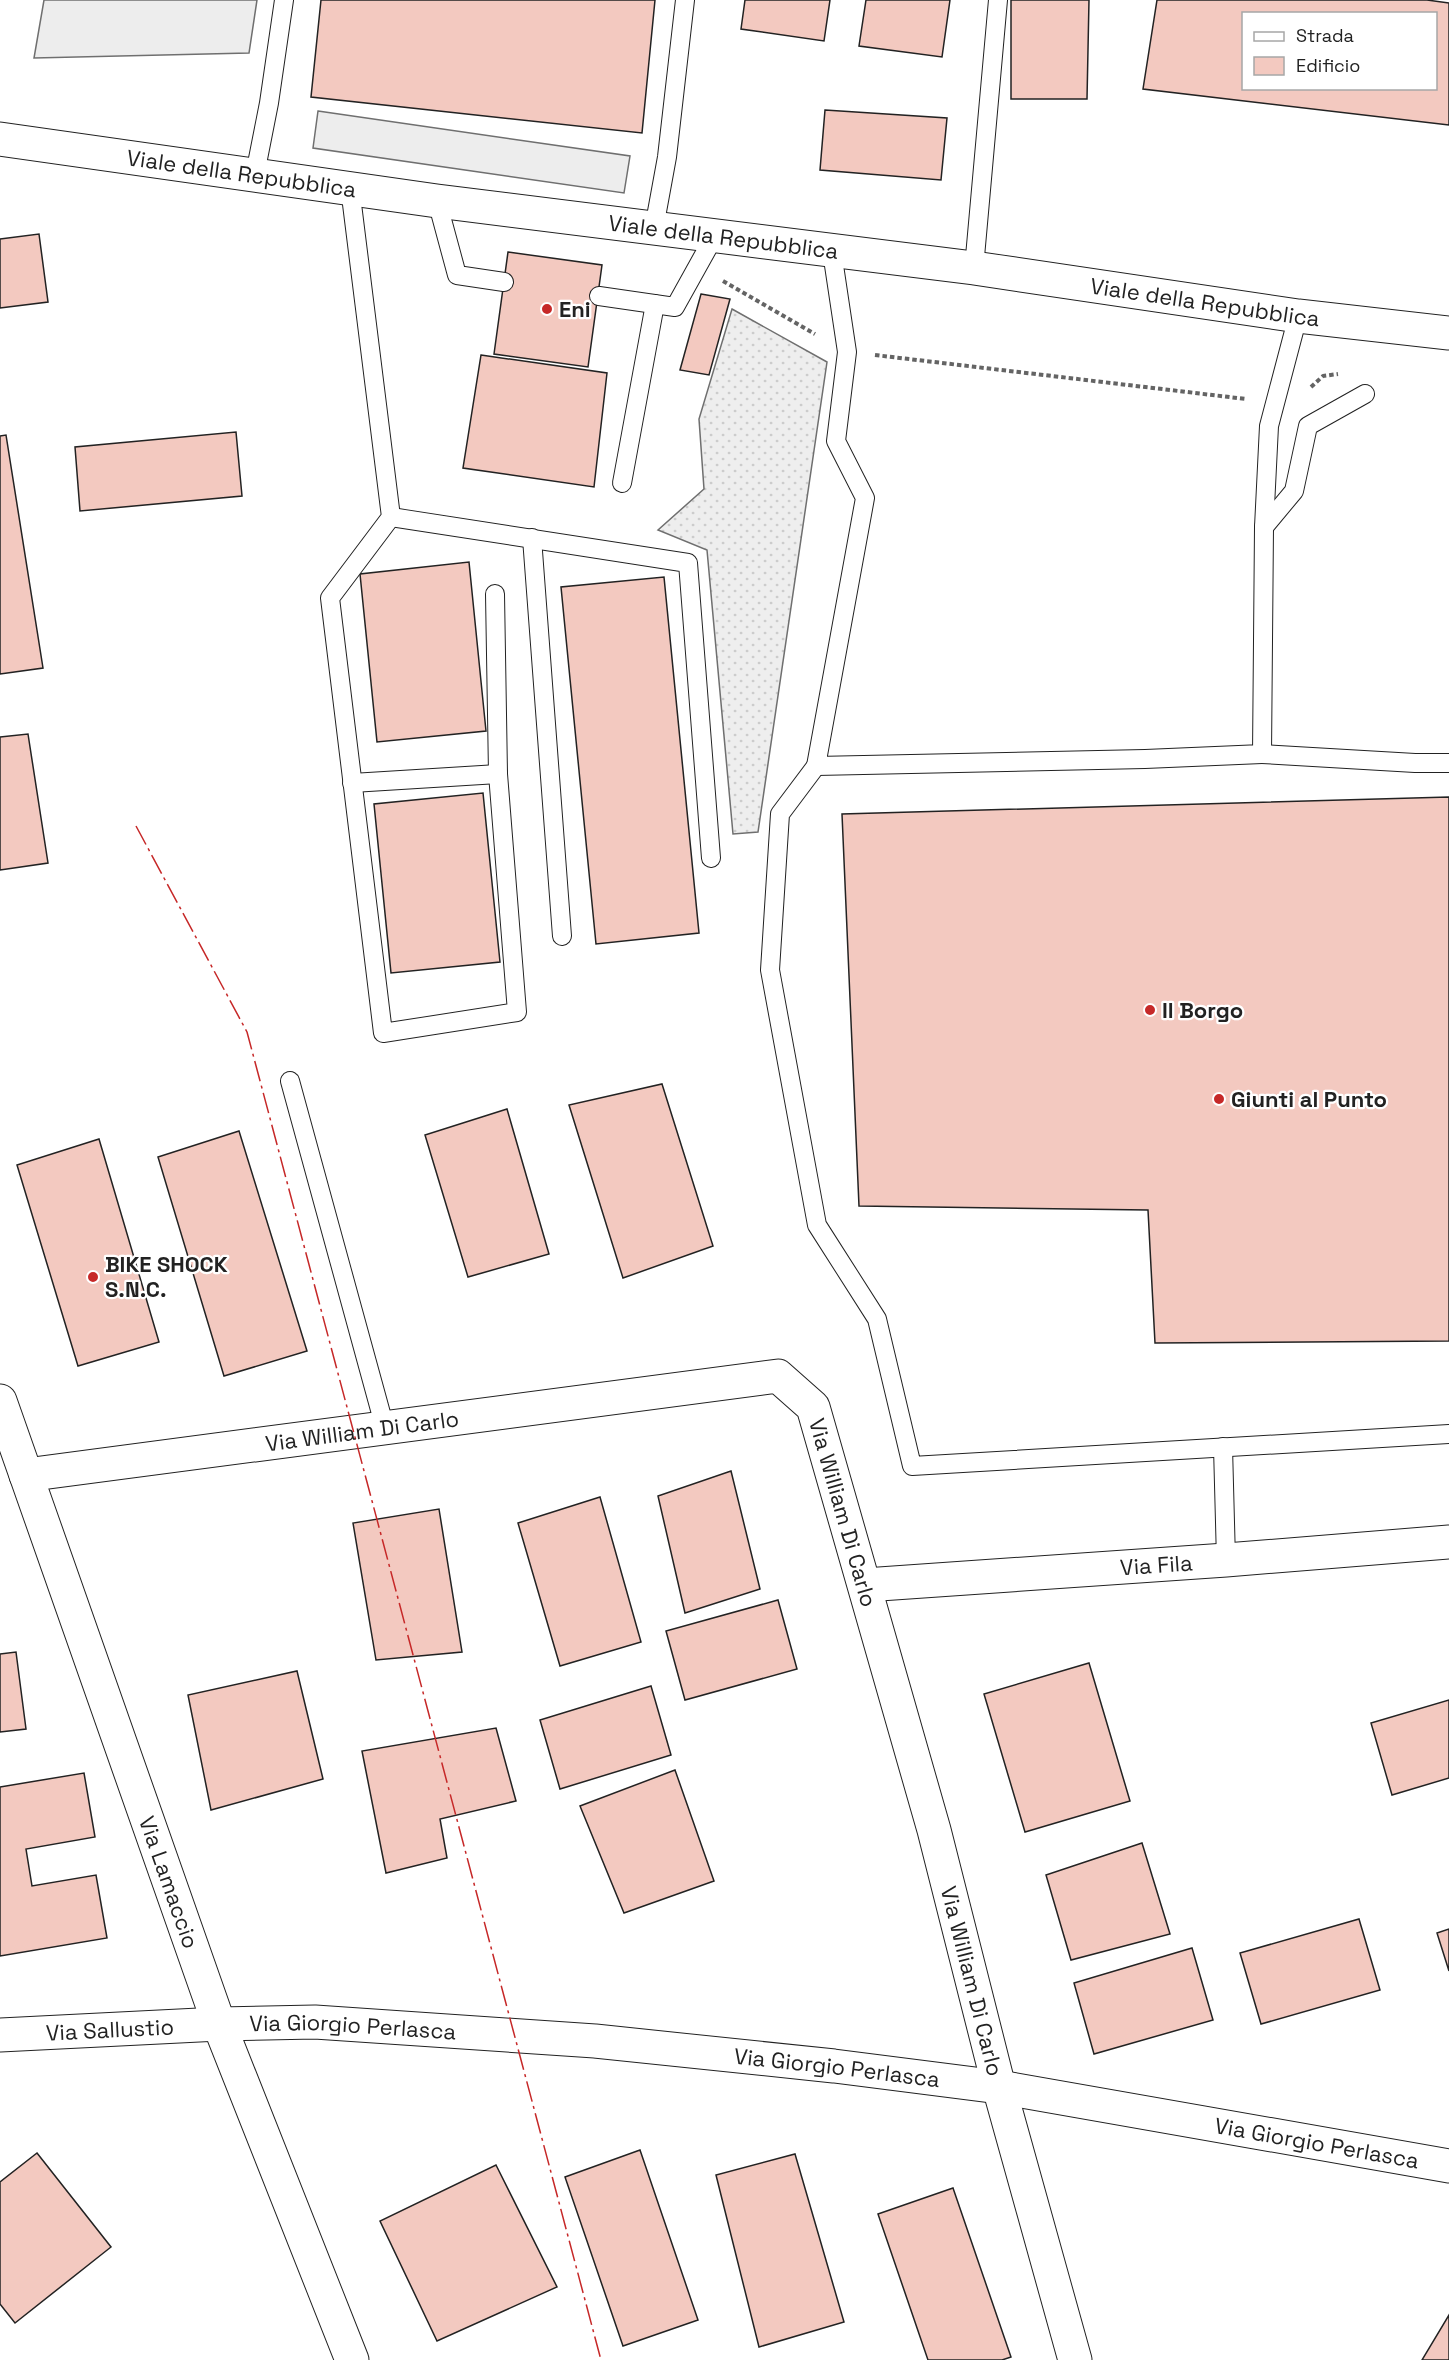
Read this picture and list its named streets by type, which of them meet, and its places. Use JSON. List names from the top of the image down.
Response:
{
  "streets": {
    "street": [
      "Viale della Repubblica",
      "Via William Di Carlo",
      "Via Fila",
      "Via Lamaccio",
      "Via Giorgio Perlasca",
      "Via Sallustio"
    ]
  },
  "crossings": [
    ["Via William Di Carlo", "Via Fila"],
    ["Via William Di Carlo", "Via Lamaccio"],
    ["Via William Di Carlo", "Via Giorgio Perlasca"],
    ["Via Lamaccio", "Via Giorgio Perlasca"],
    ["Via Lamaccio", "Via Sallustio"],
    ["Via Giorgio Perlasca", "Via Sallustio"]
  ],
  "places": [
    "Eni",
    "Il Borgo",
    "Giunti al Punto",
    "BIKE SHOCK S.N.C."
  ],
  "legend": ["Strada", "Edificio"]
}
